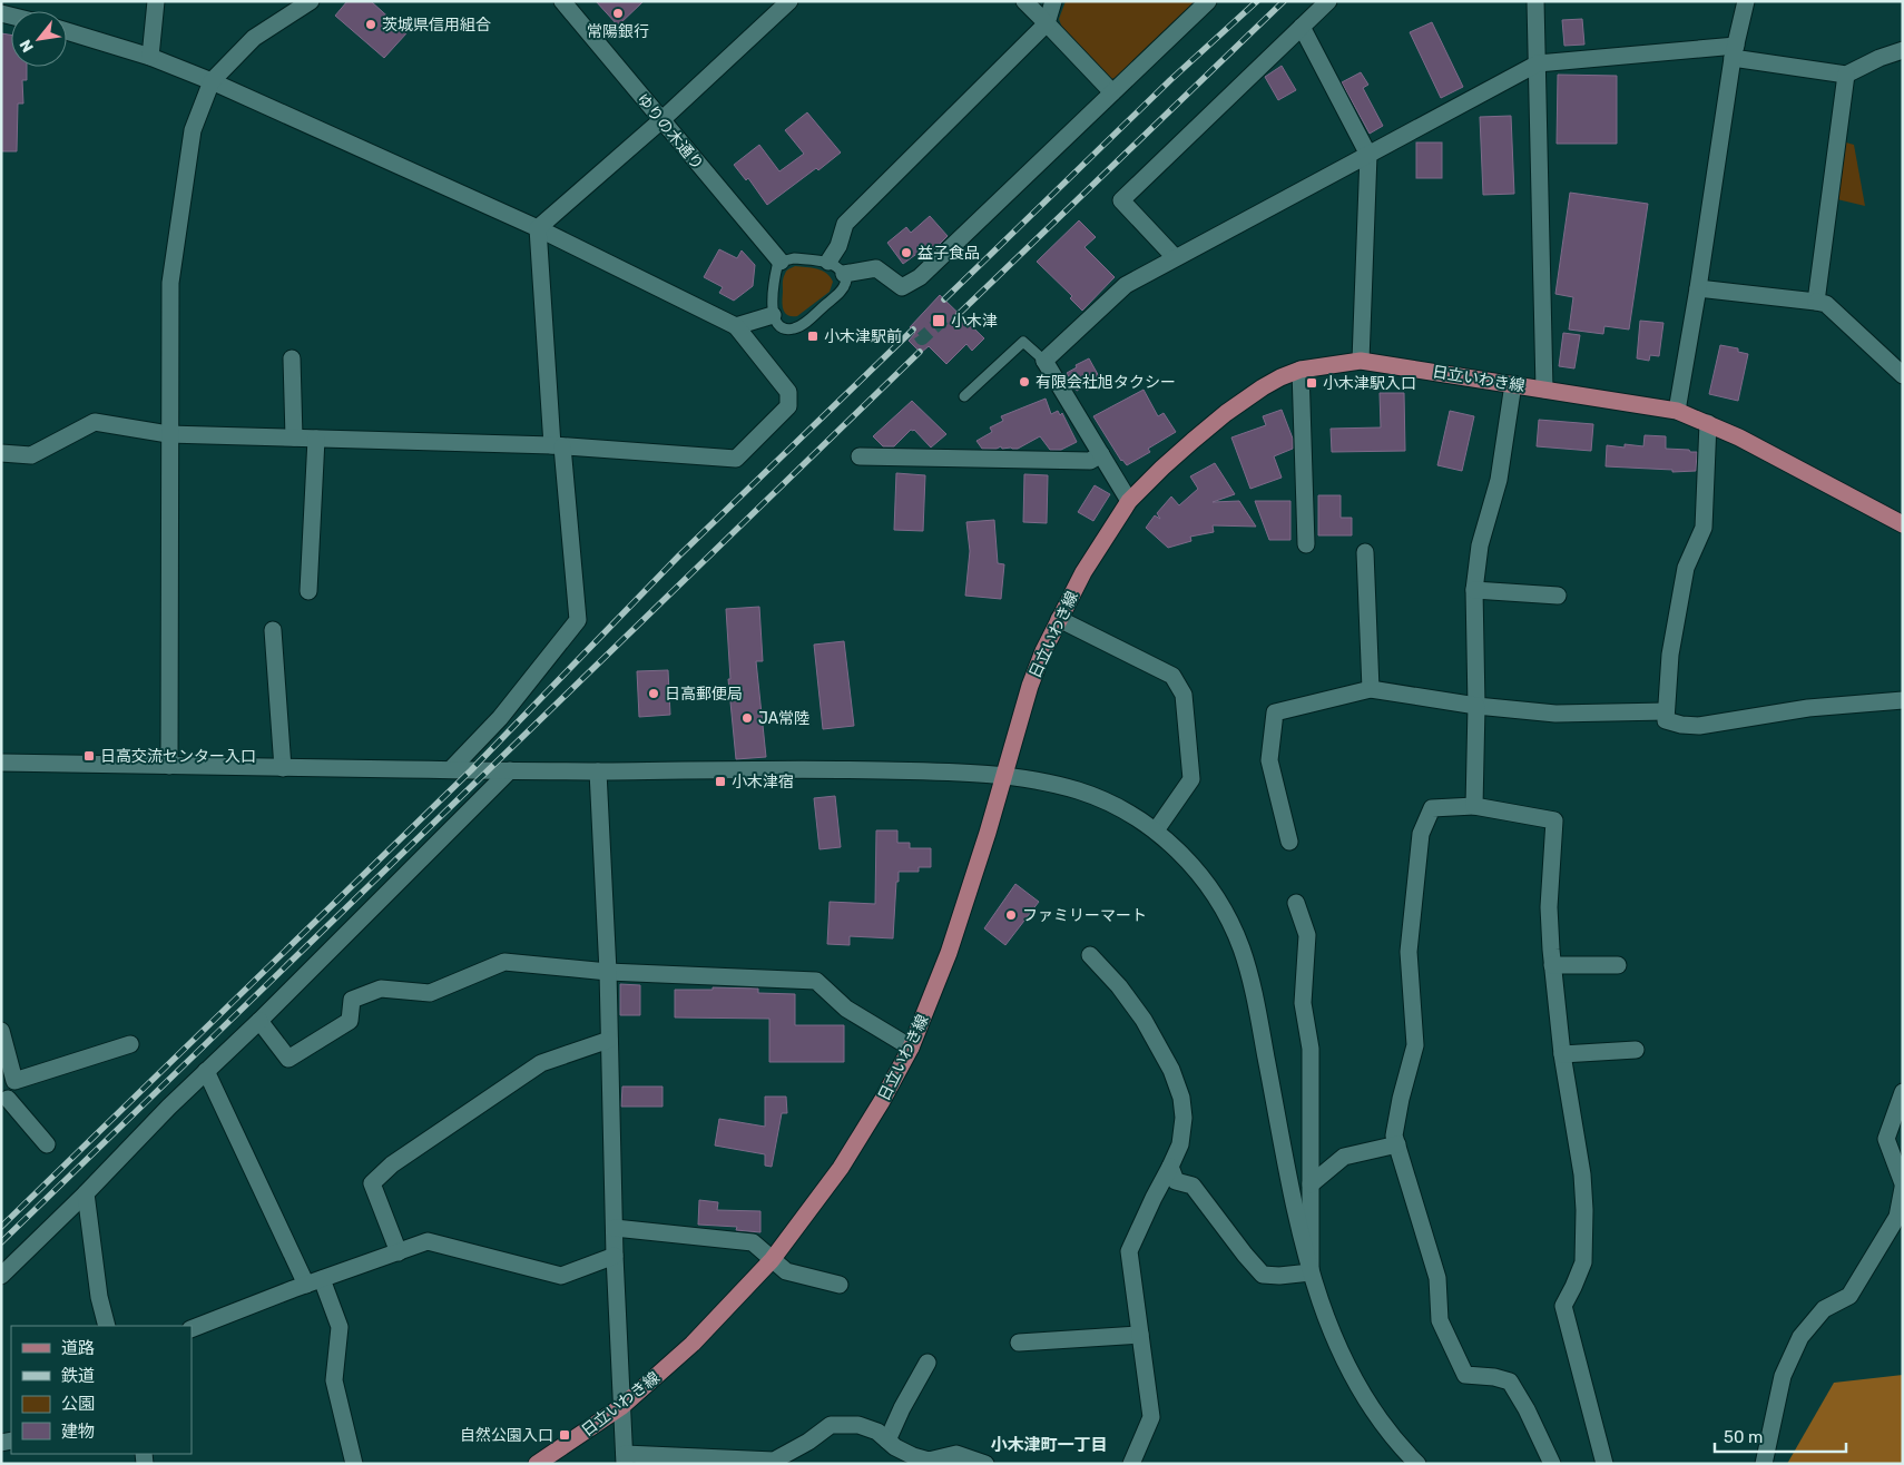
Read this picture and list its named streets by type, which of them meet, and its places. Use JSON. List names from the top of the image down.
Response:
{
  "streets": {
    "main road": ["日立いわき線"],
    "street": ["ゆりの木通り"]
  },
  "districts": ["小木津町一丁目"],
  "places": {
    "other": [
      "常陽銀行",
      "茨城県信用組合",
      "益子食品",
      "有限会社旭タクシー",
      "日高郵便局",
      "JA常陸",
      "ファミリーマート"
    ],
    "transit": [
      "小木津",
      "小木津駅前",
      "小木津駅入口",
      "日高交流センター入口",
      "小木津宿",
      "自然公園入口"
    ]
  },
  "legend": [
    "道路",
    "鉄道",
    "公園",
    "建物"
  ],
  "scale_bar": "50 m",
  "north": "bottom left"
}
